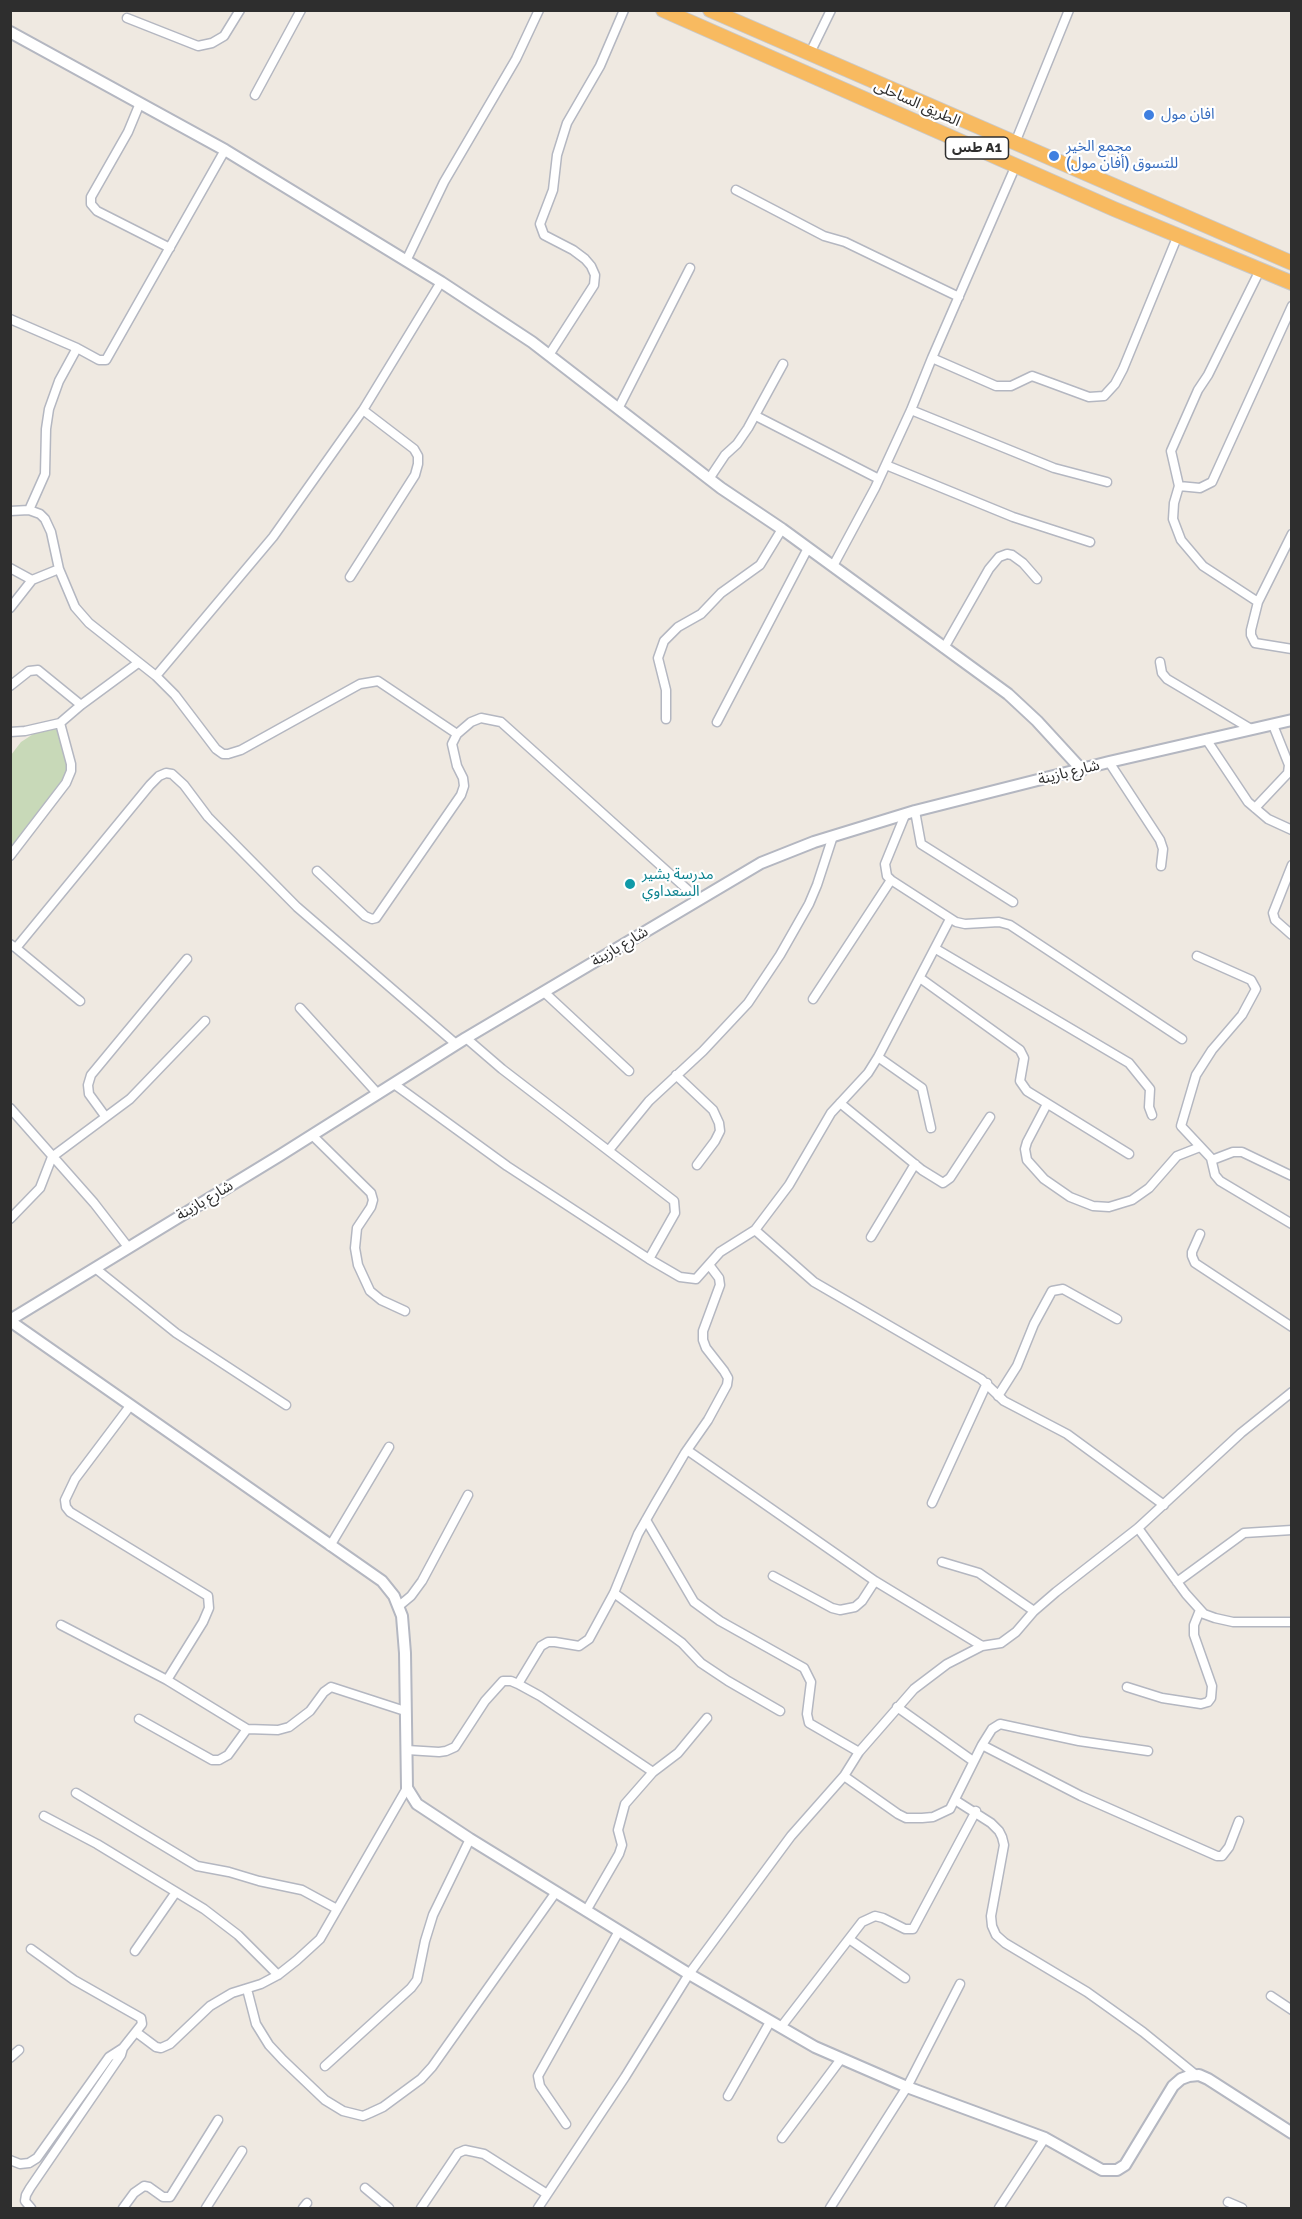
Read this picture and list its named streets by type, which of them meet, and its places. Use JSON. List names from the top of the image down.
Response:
{
  "streets": {
    "highway": ["الطريق الساحلى", "طس A1"],
    "street": ["شارع بازينة"]
  },
  "places": ["افان مول", "مجمع الخير للتسوق (أفان مول)", "مدرسة بشير السعداوي"]
}
